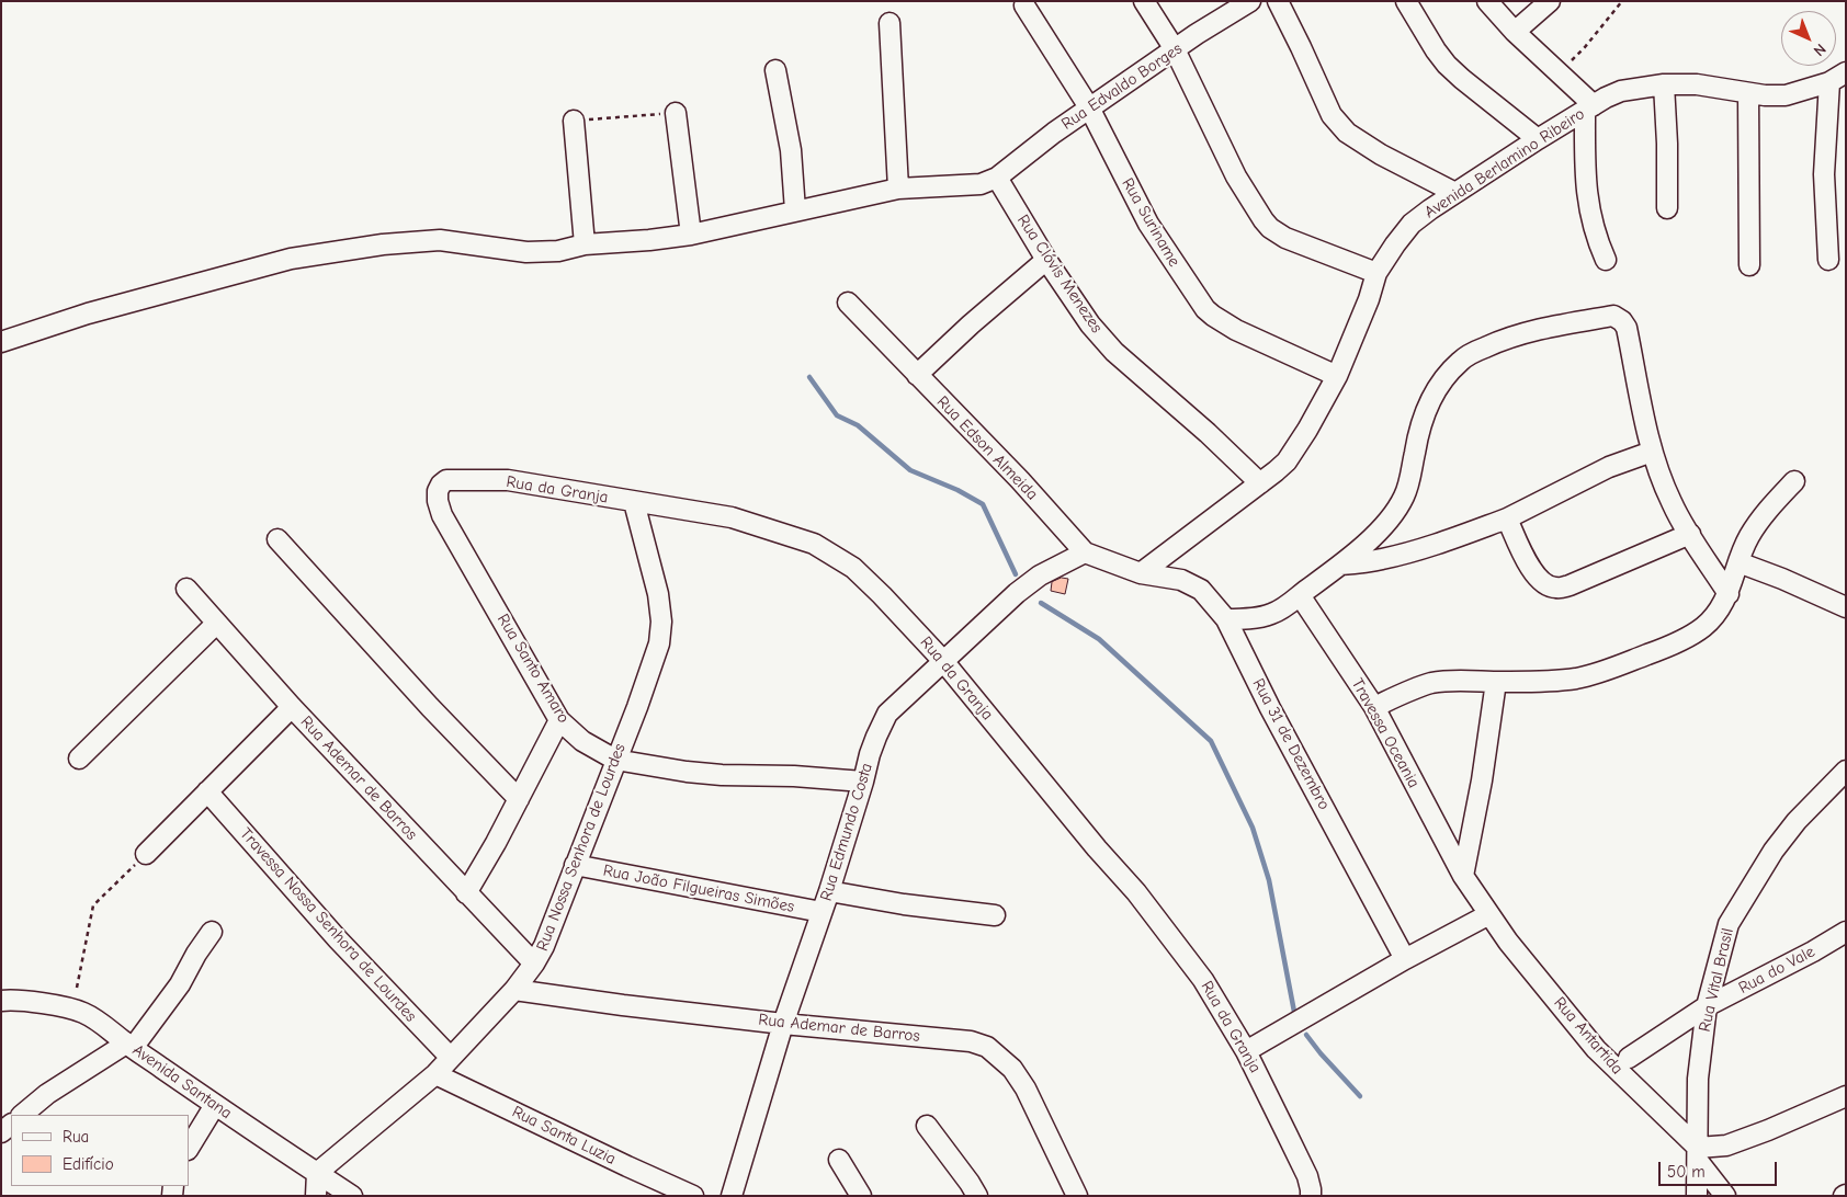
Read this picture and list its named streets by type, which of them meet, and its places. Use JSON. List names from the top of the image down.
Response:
{
  "streets": {
    "street": [
      "Rua Edvaldo Borges",
      "Avenida Berlamino Ribeiro",
      "Rua Suriname",
      "Rua Clóvis Menezes",
      "Rua Edson Almeida",
      "Rua da Granja",
      "Rua Santo Amaro",
      "Travessa Oceania",
      "Rua 31 de Dezembro",
      "Rua Ademar de Barros",
      "Rua Edmundo Costa",
      "Rua Nossa Senhora de Lourdes",
      "Rua João Filgueiras Simões",
      "Travessa Nossa Senhora de Lourdes",
      "Rua do Vale",
      "Rua Vital Brasil",
      "Rua Antartida",
      "Avenida Santana",
      "Rua Santa Luzia"
    ]
  },
  "crossings": [
    ["Rua Edvaldo Borges", "Rua Suriname"],
    ["Rua Edvaldo Borges", "Rua Clóvis Menezes"],
    ["Avenida Berlamino Ribeiro", "Rua Suriname"],
    ["Avenida Berlamino Ribeiro", "Rua Clóvis Menezes"],
    ["Avenida Berlamino Ribeiro", "Rua Edson Almeida"],
    ["Avenida Berlamino Ribeiro", "Rua 31 de Dezembro"],
    ["Rua Edson Almeida", "Rua 31 de Dezembro"],
    ["Rua Edson Almeida", "Rua Edmundo Costa"],
    ["Rua da Granja", "Rua Santo Amaro"],
    ["Rua da Granja", "Rua Edmundo Costa"],
    ["Rua da Granja", "Rua Nossa Senhora de Lourdes"],
    ["Rua Santo Amaro", "Rua Edmundo Costa"],
    ["Rua Santo Amaro", "Rua Nossa Senhora de Lourdes"],
    ["Travessa Oceania", "Rua Antartida"],
    ["Rua Ademar de Barros", "Rua Edmundo Costa"],
    ["Rua Ademar de Barros", "Rua Nossa Senhora de Lourdes"],
    ["Rua Edmundo Costa", "Rua João Filgueiras Simões"],
    ["Rua Nossa Senhora de Lourdes", "Rua João Filgueiras Simões"],
    ["Rua Nossa Senhora de Lourdes", "Travessa Nossa Senhora de Lourdes"],
    ["Rua Nossa Senhora de Lourdes", "Avenida Santana"],
    ["Rua Nossa Senhora de Lourdes", "Rua Santa Luzia"],
    ["Rua do Vale", "Rua Vital Brasil"],
    ["Rua Vital Brasil", "Rua Antartida"]
  ],
  "legend": ["Rua", "Edifício"],
  "scale_bar": "50 m",
  "north": "bottom right"
}
